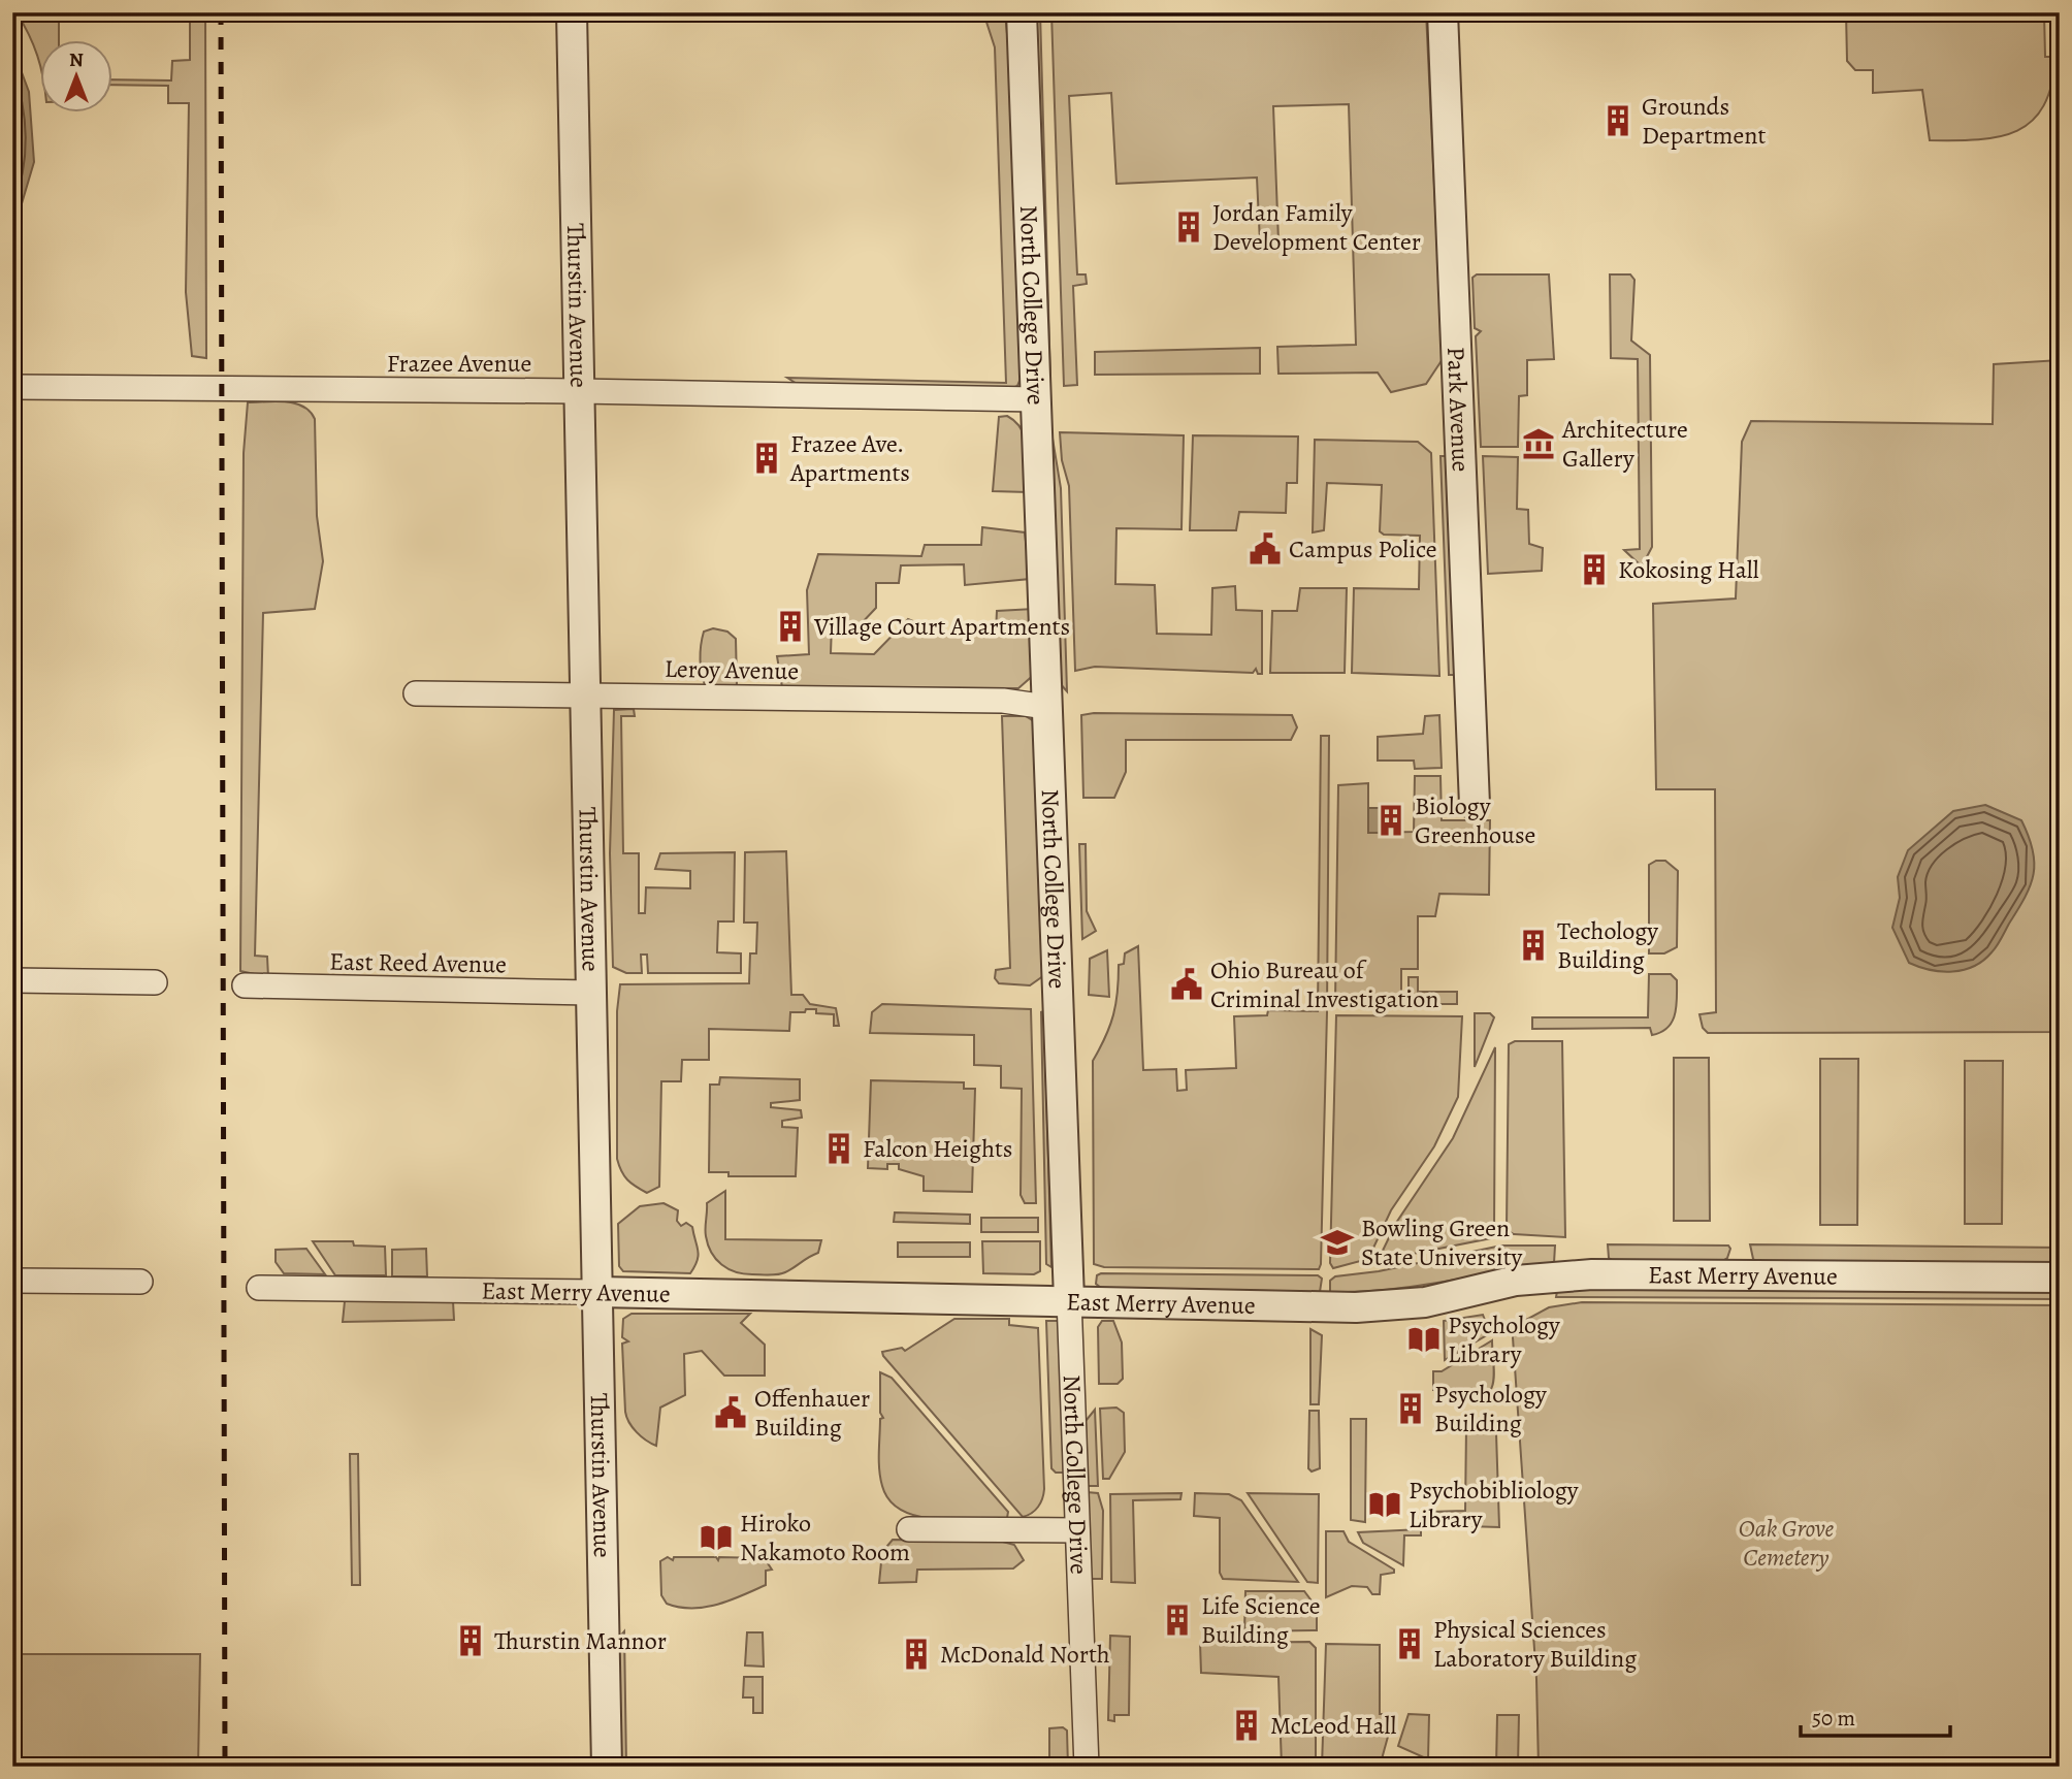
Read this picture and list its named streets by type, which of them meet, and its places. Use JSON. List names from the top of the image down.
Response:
{
  "streets": {
    "street": [
      "Thurstin Avenue",
      "North College Drive",
      "Frazee Avenue",
      "Park Avenue",
      "Leroy Avenue",
      "East Reed Avenue",
      "East Merry Avenue"
    ]
  },
  "crossings": [
    ["Thurstin Avenue", "Frazee Avenue"],
    ["Thurstin Avenue", "Leroy Avenue"],
    ["Thurstin Avenue", "East Reed Avenue"],
    ["Thurstin Avenue", "East Merry Avenue"],
    ["North College Drive", "Frazee Avenue"],
    ["North College Drive", "Leroy Avenue"],
    ["North College Drive", "East Merry Avenue"]
  ],
  "parks": ["Oak Grove Cemetery"],
  "places": {
    "building": [
      "Grounds Department",
      "Jordan Family Development Center",
      "Frazee Ave. Apartments",
      "Kokosing Hall",
      "Village Court Apartments",
      "Biology Greenhouse",
      "Techology Building",
      "Falcon Heights",
      "Psychology Building",
      "Life Science Building",
      "Thurstin Mannor",
      "Physical Sciences Laboratory Building",
      "McDonald North",
      "McLeod Hall"
    ],
    "museum": ["Architecture Gallery"],
    "public building": ["Campus Police", "Ohio Bureau of Criminal Investigation", "Offenhauer Building"],
    "school or university": ["Bowling Green State University"],
    "library": ["Psychology Library", "Psychobibliology Library", "Hiroko Nakamoto Room"]
  },
  "scale_bar": "50 m",
  "north": "top"
}
